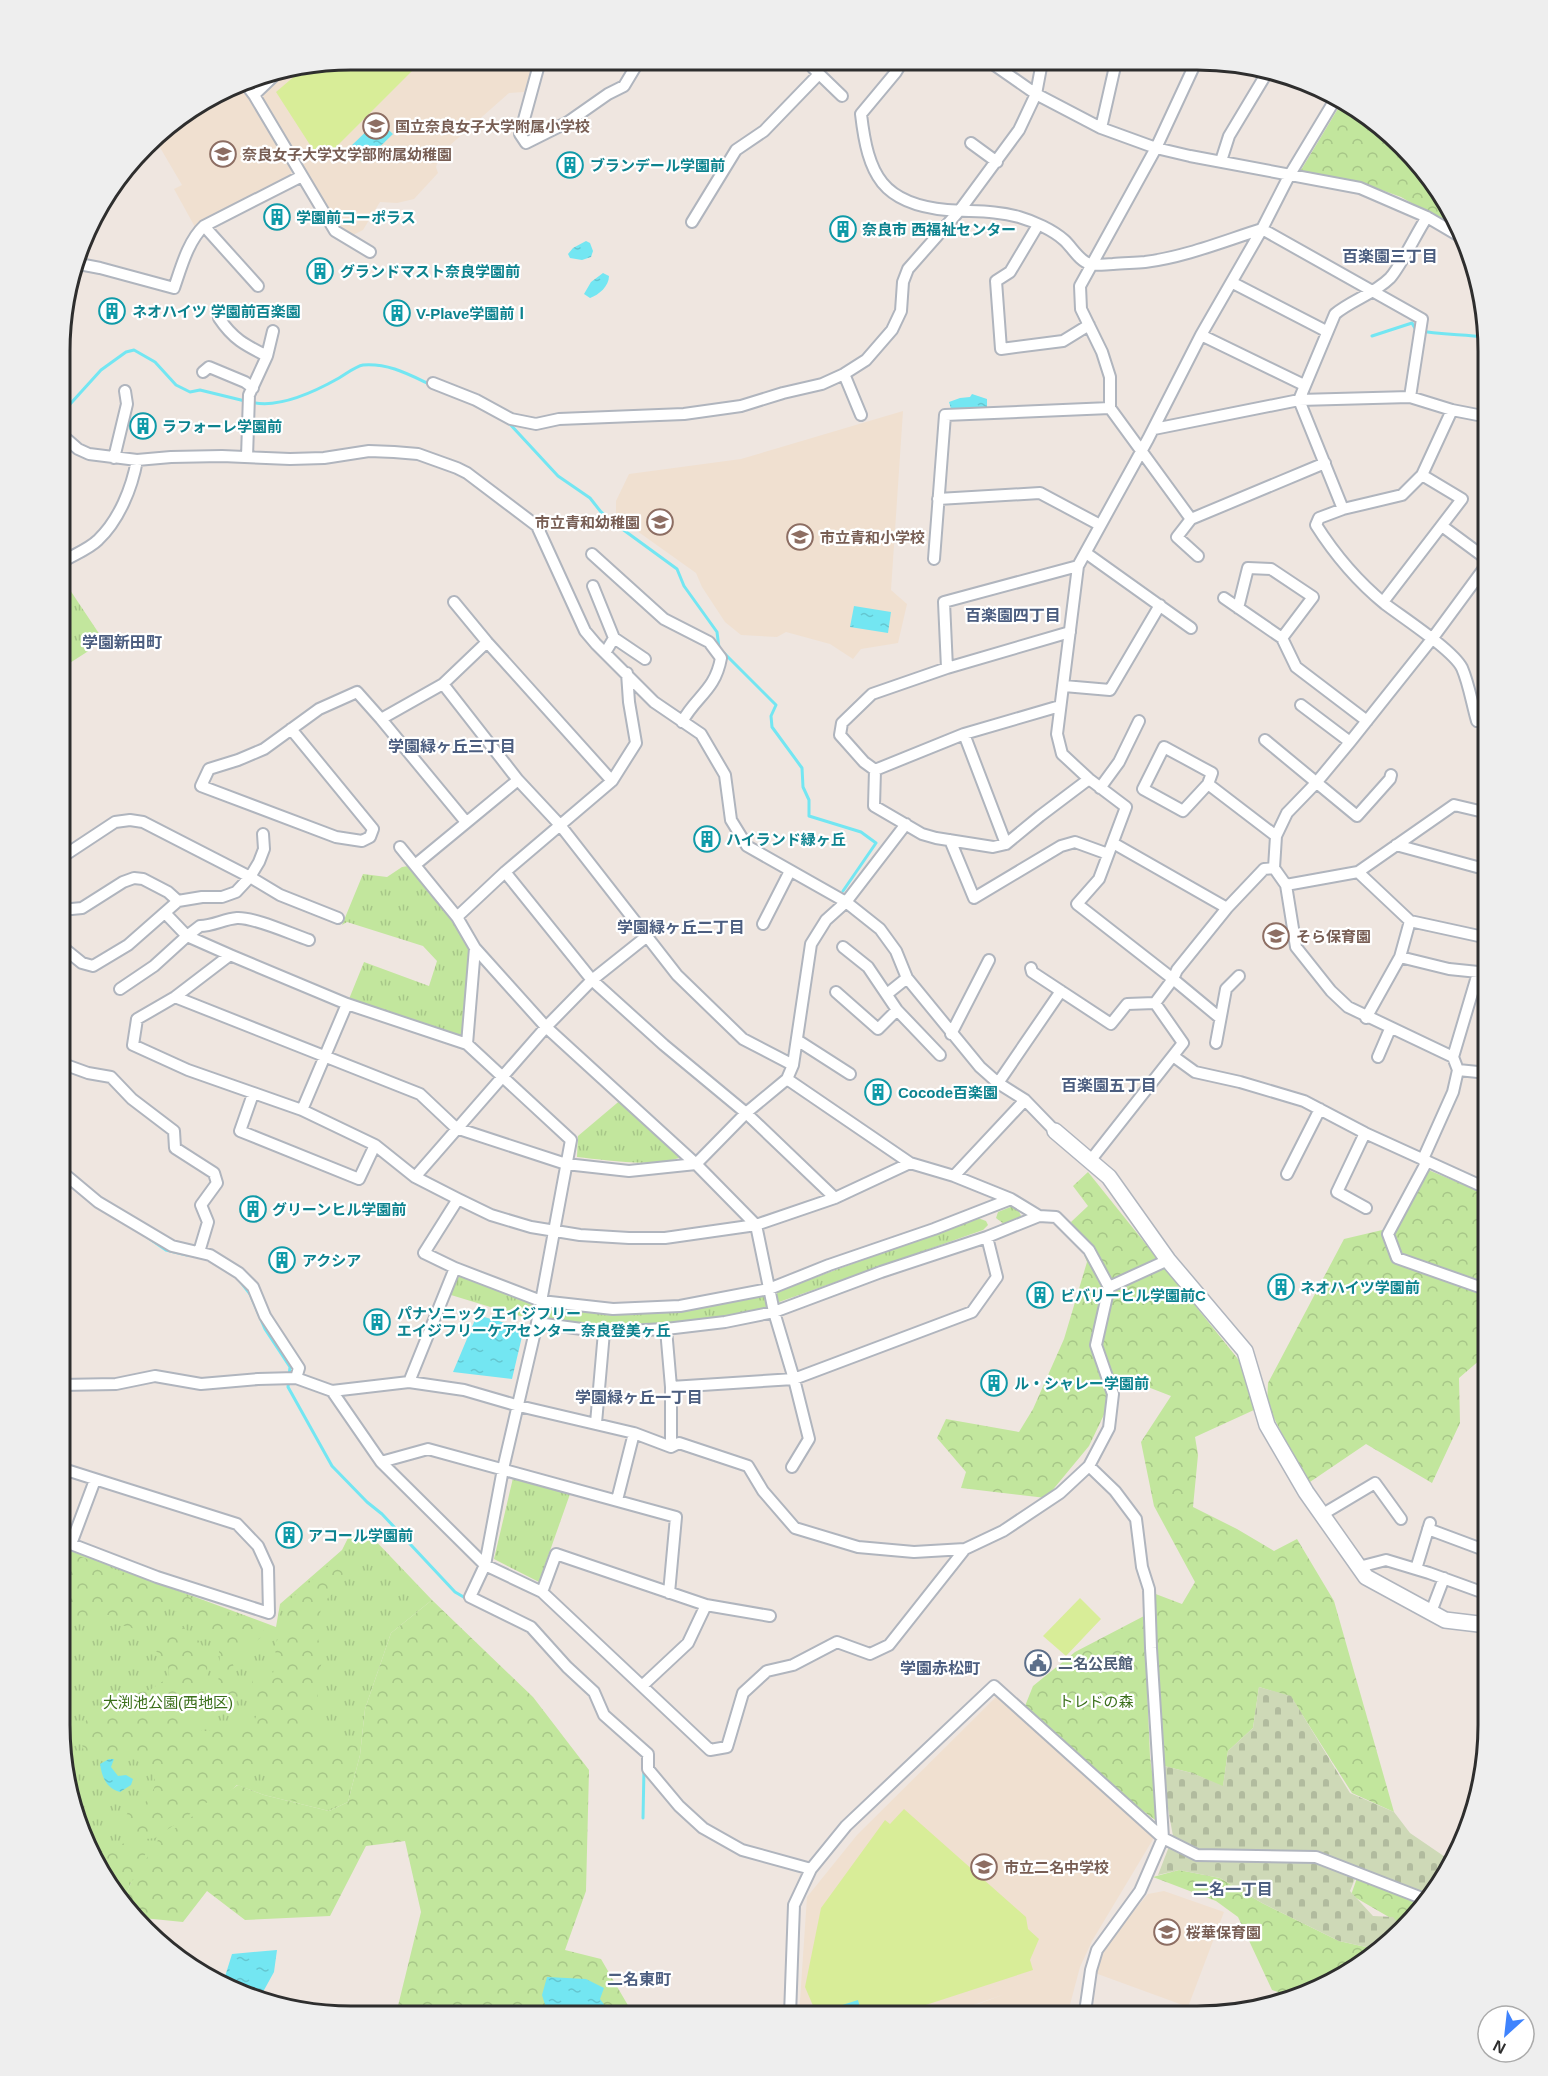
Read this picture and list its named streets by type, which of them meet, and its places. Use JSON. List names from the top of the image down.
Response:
{
  "districts": [
    "百楽園三丁目",
    "百楽園四丁目",
    "学園新田町",
    "学園緑ヶ丘三丁目",
    "学園緑ヶ丘二丁目",
    "百楽園五丁目",
    "学園緑ヶ丘一丁目",
    "学園赤松町",
    "二名一丁目",
    "二名東町"
  ],
  "parks": ["トレドの森", "大渕池公園(西地区)"],
  "places": {
    "school or university": [
      "国立奈良女子大学附属小学校",
      "奈良女子大学文学部附属幼稚園",
      "市立青和幼稚園",
      "市立青和小学校",
      "そら保育園",
      "市立二名中学校",
      "桜華保育園"
    ],
    "building": [
      "ブランデール学園前",
      "学園前コーポラス",
      "奈良市 西福祉センター",
      "グランドマスト奈良学園前",
      "ネオハイツ 学園前百楽園",
      "V-Plave学園前Ⅰ",
      "ラフォーレ学園前",
      "ハイランド緑ヶ丘",
      "Cocode百楽園",
      "グリーンヒル学園前",
      "アクシア",
      "ネオハイツ学園前",
      "ビバリーヒル学園前C",
      "パナソニック エイジフリー エイジフリーケアセンター 奈良登美ヶ丘",
      "ル・シャレー学園前",
      "アコール学園前"
    ],
    "public building": ["二名公民館"]
  },
  "north": "bottom left"
}
